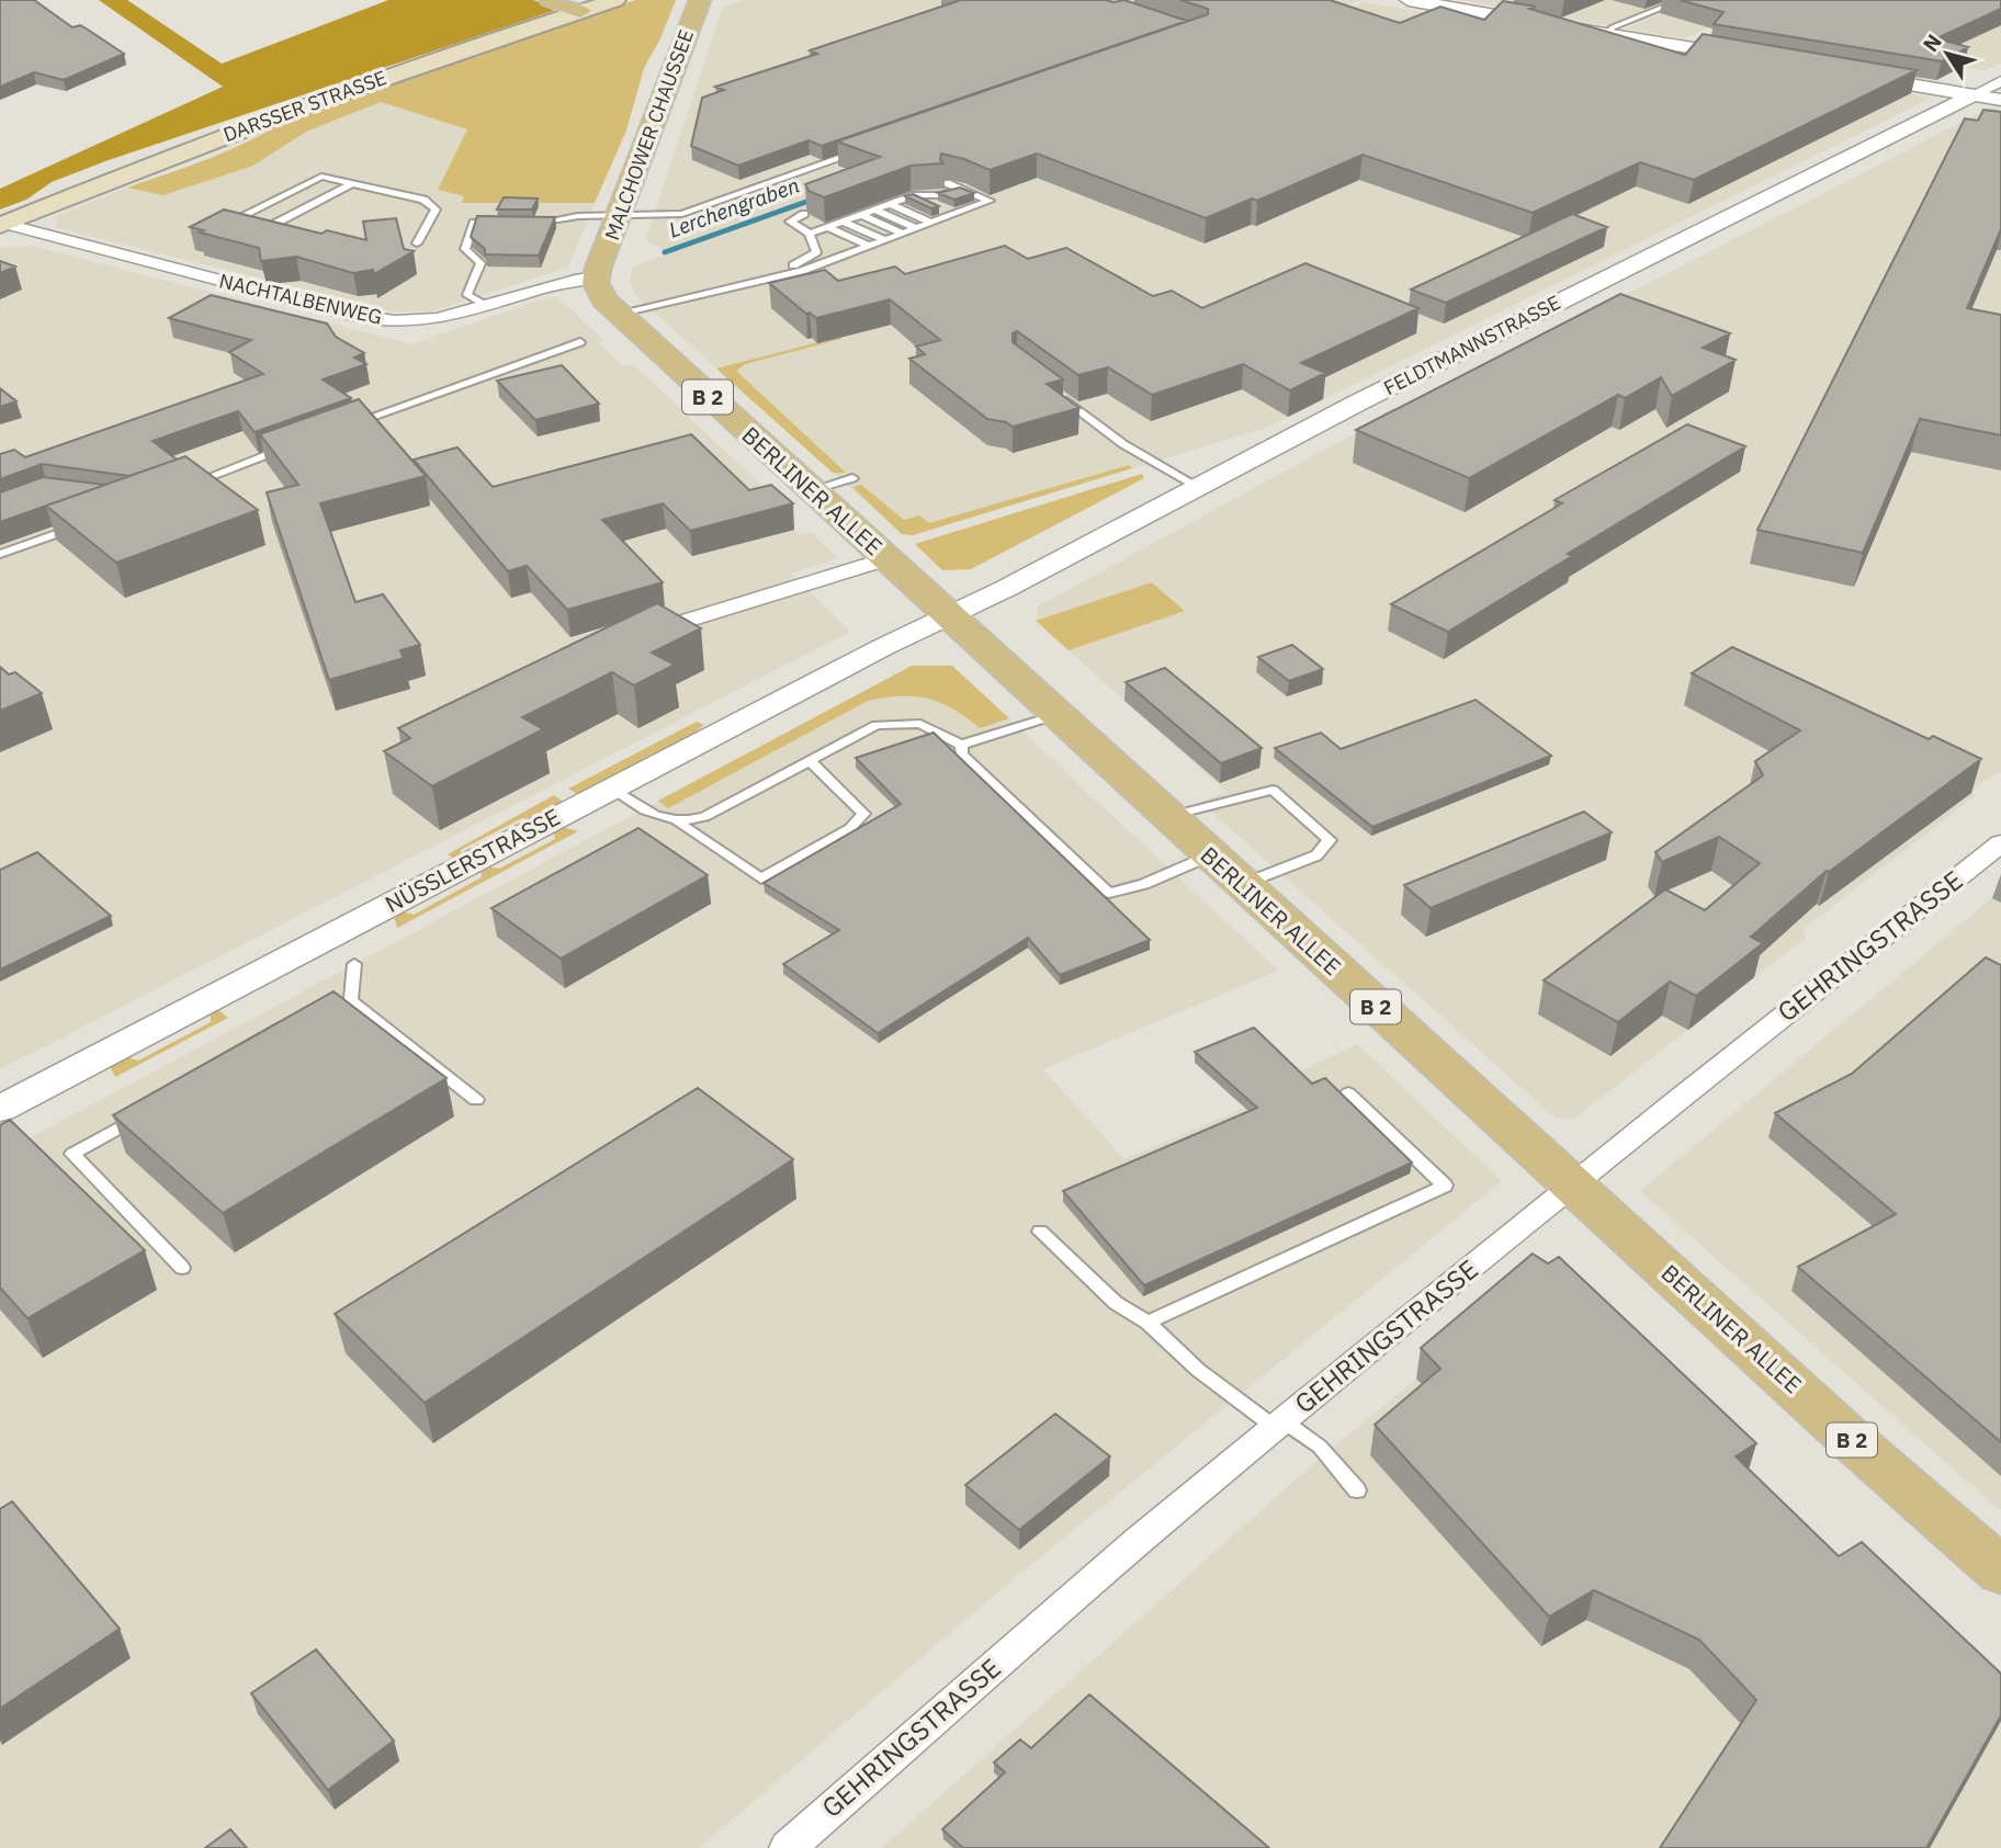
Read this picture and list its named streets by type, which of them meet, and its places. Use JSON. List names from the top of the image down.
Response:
{
  "streets": {
    "main road": [
      "DARSSER STRASSE",
      "MALCHOWER CHAUSSEE",
      "B 2",
      "BERLINER ALLEE"
    ],
    "street": [
      "NACHTALBENWEG",
      "FELDTMANNSTRASSE",
      "NÜSSLERSTRASSE",
      "GEHRINGSTRASSE"
    ]
  },
  "crossings": [
    ["DARSSER STRASSE", "NACHTALBENWEG"],
    ["MALCHOWER CHAUSSEE", "NACHTALBENWEG"],
    ["MALCHOWER CHAUSSEE", "BERLINER ALLEE"],
    ["NACHTALBENWEG", "BERLINER ALLEE"],
    ["FELDTMANNSTRASSE", "BERLINER ALLEE"],
    ["FELDTMANNSTRASSE", "NÜSSLERSTRASSE"],
    ["BERLINER ALLEE", "NÜSSLERSTRASSE"],
    ["BERLINER ALLEE", "GEHRINGSTRASSE"]
  ],
  "water": ["Lerchengraben"],
  "north": "top left"
}
